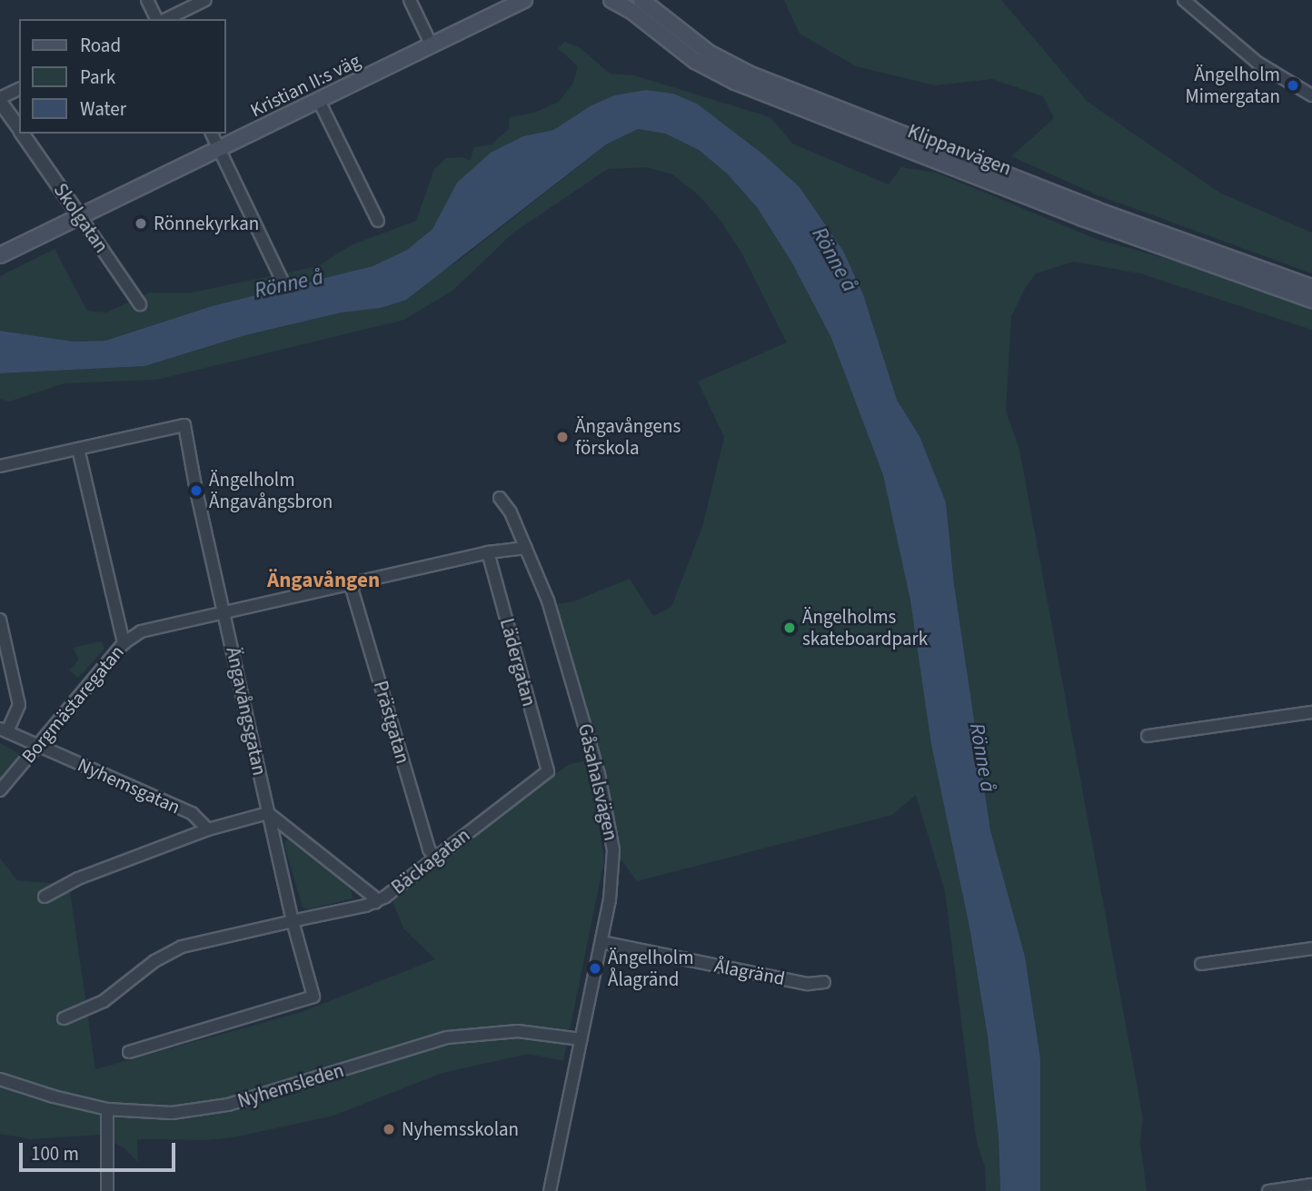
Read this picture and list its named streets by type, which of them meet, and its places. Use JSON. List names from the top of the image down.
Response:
{
  "streets": {
    "main road": ["Kristian II:s väg", "Klippanvägen"],
    "street": [
      "Skolgatan",
      "Lädergatan",
      "Borgmästaregatan",
      "Ängavångsgatan",
      "Prästgatan",
      "Gåsahalsvägen",
      "Nyhemsgatan",
      "Bäckagatan",
      "Ålagränd",
      "Nyhemsleden"
    ]
  },
  "crossings": [
    ["Kristian II:s väg", "Skolgatan"],
    ["Lädergatan", "Borgmästaregatan"],
    ["Lädergatan", "Bäckagatan"],
    ["Borgmästaregatan", "Ängavångsgatan"],
    ["Borgmästaregatan", "Prästgatan"],
    ["Borgmästaregatan", "Gåsahalsvägen"],
    ["Borgmästaregatan", "Nyhemsgatan"],
    ["Ängavångsgatan", "Bäckagatan"],
    ["Prästgatan", "Bäckagatan"],
    ["Gåsahalsvägen", "Ålagränd"],
    ["Gåsahalsvägen", "Nyhemsleden"]
  ],
  "districts": ["Ängavången"],
  "water": ["Rönne å"],
  "places": [
    "Ängelholm Mimergatan",
    "Rönnekyrkan",
    "Ängavångens förskola",
    "Ängelholm Ängavångsbron",
    "Ängelholms skateboardpark",
    "Ängelholm Ålagränd",
    "Nyhemsskolan"
  ],
  "legend": ["Road", "Park", "Water"],
  "scale_bar": "100 m"
}
